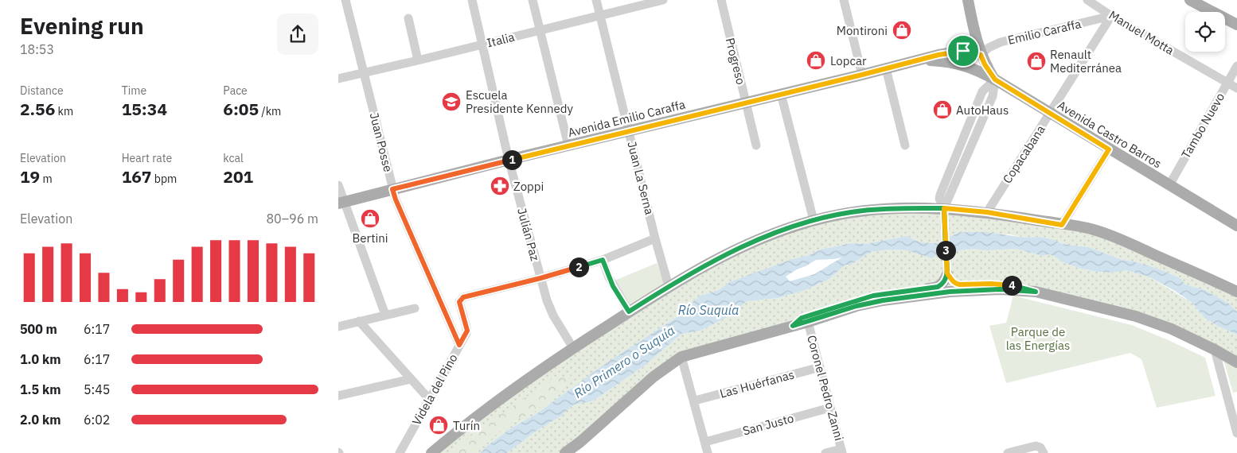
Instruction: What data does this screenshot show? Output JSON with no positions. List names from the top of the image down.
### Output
{
  "streets": {
    "main road": ["Avenida Emilio Caraffa", "Avenida Castro Barros"],
    "street": [
      "Emilio Caraffa",
      "Manuel Motta",
      "Italia",
      "Progreso",
      "Tambo Nuevo",
      "Juan Posse",
      "Copacabana",
      "Juan La Serna",
      "Julián Paz",
      "Las Huérfanas",
      "Coronel Pedro Zanni",
      "Videla del Pino",
      "San Justo"
    ]
  },
  "crossings": [
    ["Emilio Caraffa", "Manuel Motta"],
    ["Emilio Caraffa", "Avenida Emilio Caraffa"],
    ["Emilio Caraffa", "Avenida Castro Barros"],
    ["Emilio Caraffa", "Copacabana"],
    ["Manuel Motta", "Tambo Nuevo"],
    ["Manuel Motta", "Copacabana"],
    ["Italia", "Juan Posse"],
    ["Italia", "Juan La Serna"],
    ["Italia", "Julián Paz"],
    ["Progreso", "Avenida Emilio Caraffa"],
    ["Avenida Emilio Caraffa", "Avenida Castro Barros"],
    ["Avenida Emilio Caraffa", "Juan Posse"],
    ["Avenida Emilio Caraffa", "Juan La Serna"],
    ["Avenida Emilio Caraffa", "Julián Paz"],
    ["Tambo Nuevo", "Avenida Castro Barros"],
    ["Avenida Castro Barros", "Copacabana"],
    ["Juan Posse", "Videla del Pino"],
    ["Julián Paz", "Videla del Pino"],
    ["Las Huérfanas", "Coronel Pedro Zanni"],
    ["Coronel Pedro Zanni", "San Justo"]
  ],
  "water": ["Río Suquía", "Río Primero o Suquía"],
  "parks": ["Parque de las Energías"],
  "places": {
    "shop": [
      "Montironi",
      "Lopcar",
      "Renault Mediterránea",
      "AutoHaus",
      "Bertini",
      "Turín"
    ],
    "school or university": ["Escuela Presidente Kennedy"],
    "pharmacy": ["Zoppi"]
  },
  "page": {
    "heading": ["Evening run", "18:53"],
    "stats": [
      ["Distance", "2.56 km"],
      ["Time", "15:34"],
      ["Pace", "6:05 /km"],
      ["Elevation", "19 m"],
      ["Heart rate", "167 bpm"],
      ["kcal", "201"]
    ],
    "pins": [
      "1",
      "3",
      "2",
      "4"
    ],
    "chart": ["Elevation", "80–96 m"],
    "list": [
      {
        "name": "500 m",
        "note": "6:17"
      },
      {
        "name": "1.0 km",
        "note": "6:17"
      },
      {
        "name": "1.5 km",
        "note": "5:45"
      },
      {
        "name": "2.0 km",
        "note": "6:02"
      }
    ]
  }
}
